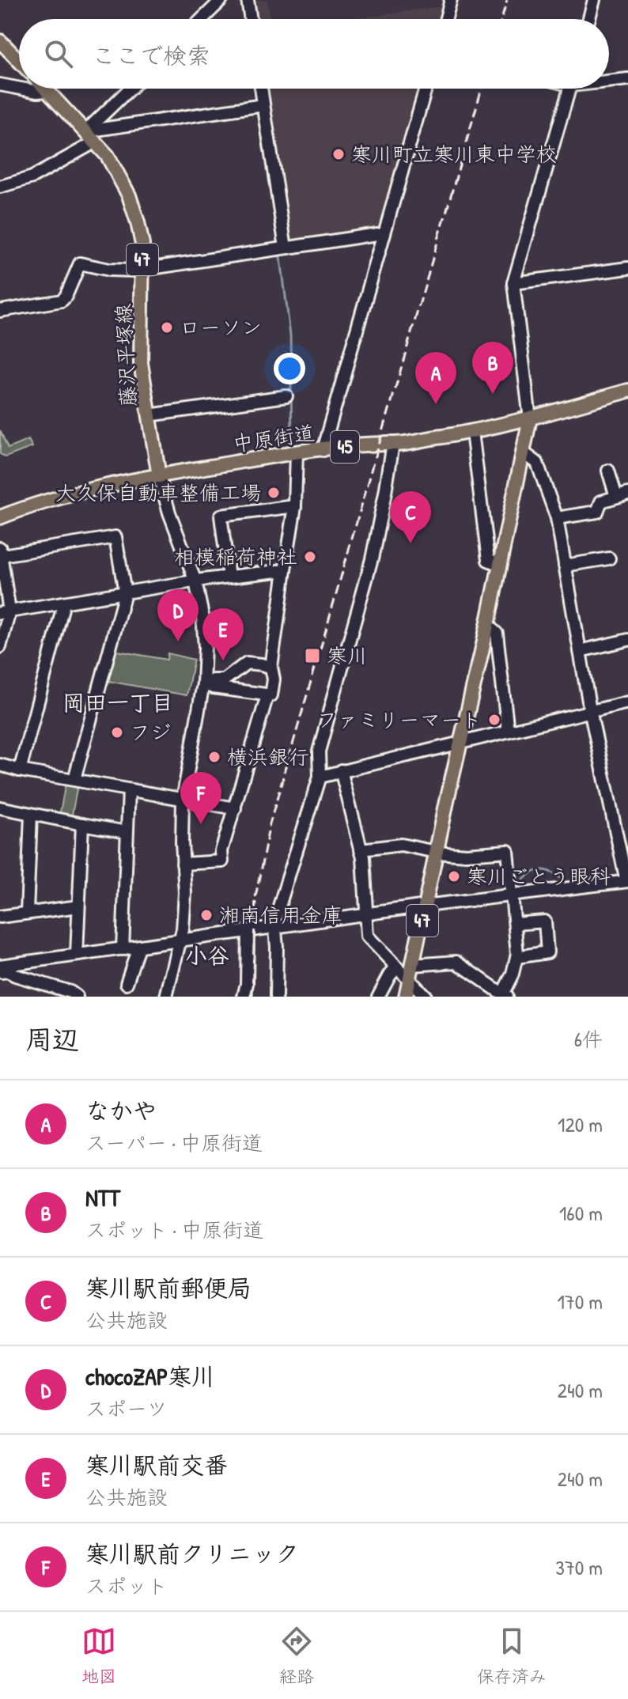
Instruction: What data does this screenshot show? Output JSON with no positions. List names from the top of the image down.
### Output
{
  "streets": {
    "main road": [
      "47",
      "藤沢平塚線",
      "中原街道",
      "45"
    ]
  },
  "crossings": [
    ["47", "中原街道"],
    ["藤沢平塚線", "中原街道"]
  ],
  "districts": ["岡田一丁目", "小谷"],
  "places": {
    "other": [
      "寒川町立寒川東中学校",
      "ローソン",
      "大久保自動車整備工場",
      "相模稲荷神社",
      "ファミリーマート",
      "フジ",
      "横浜銀行",
      "寒川ごとう眼科",
      "湘南信用金庫"
    ],
    "transit": ["寒川"]
  },
  "page": {
    "search": "ここで検索",
    "pins": [
      "B",
      "A",
      "C",
      "D",
      "E",
      "F"
    ],
    "heading": ["周辺", "6件"],
    "list": [
      {
        "mark": "A",
        "name": "なかや",
        "note": "スーパー · 中原街道",
        "value": "120 m"
      },
      {
        "mark": "B",
        "name": "NTT",
        "note": "スポット · 中原街道",
        "value": "160 m"
      },
      {
        "mark": "C",
        "name": "寒川駅前郵便局",
        "note": "公共施設",
        "value": "170 m"
      },
      {
        "mark": "D",
        "name": "chocoZAP寒川",
        "note": "スポーツ",
        "value": "240 m"
      },
      {
        "mark": "E",
        "name": "寒川駅前交番",
        "note": "公共施設",
        "value": "240 m"
      },
      {
        "mark": "F",
        "name": "寒川駅前クリニック",
        "note": "スポット",
        "value": "370 m"
      }
    ],
    "nav": ["地図", "経路", "保存済み"]
  }
}
